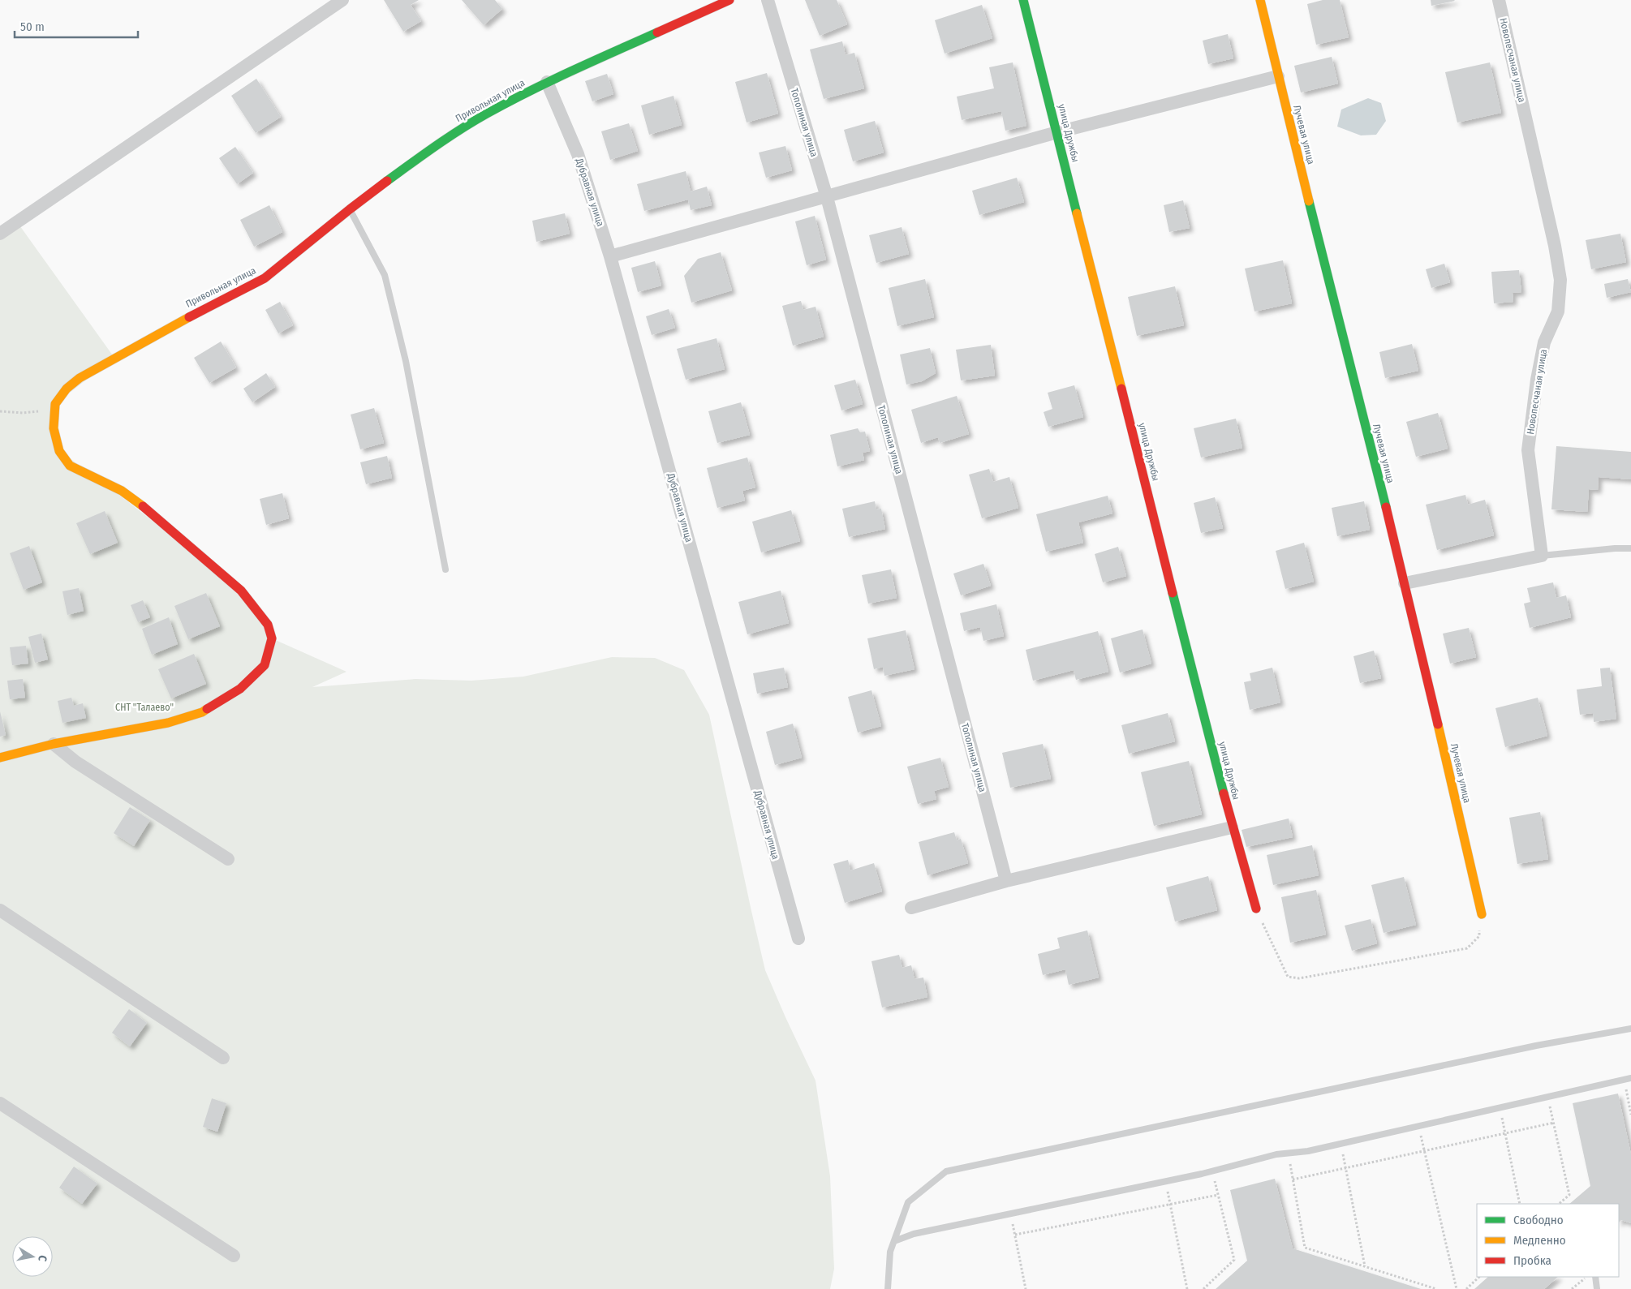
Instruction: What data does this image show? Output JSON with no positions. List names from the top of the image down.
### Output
{
  "streets": {
    "street": [
      "Новопесчаная улица",
      "Привольная улица",
      "Тополиная улица",
      "улица Дружбы",
      "Лучевая улица",
      "Дубравная улица"
    ]
  },
  "crossings": [
    ["Привольная улица", "Дубравная улица"]
  ],
  "parks": ["СНТ \"Талаево\""],
  "legend": ["Свободно", "Медленно", "Пробка"],
  "scale_bar": "50 m",
  "north": "right"
}
